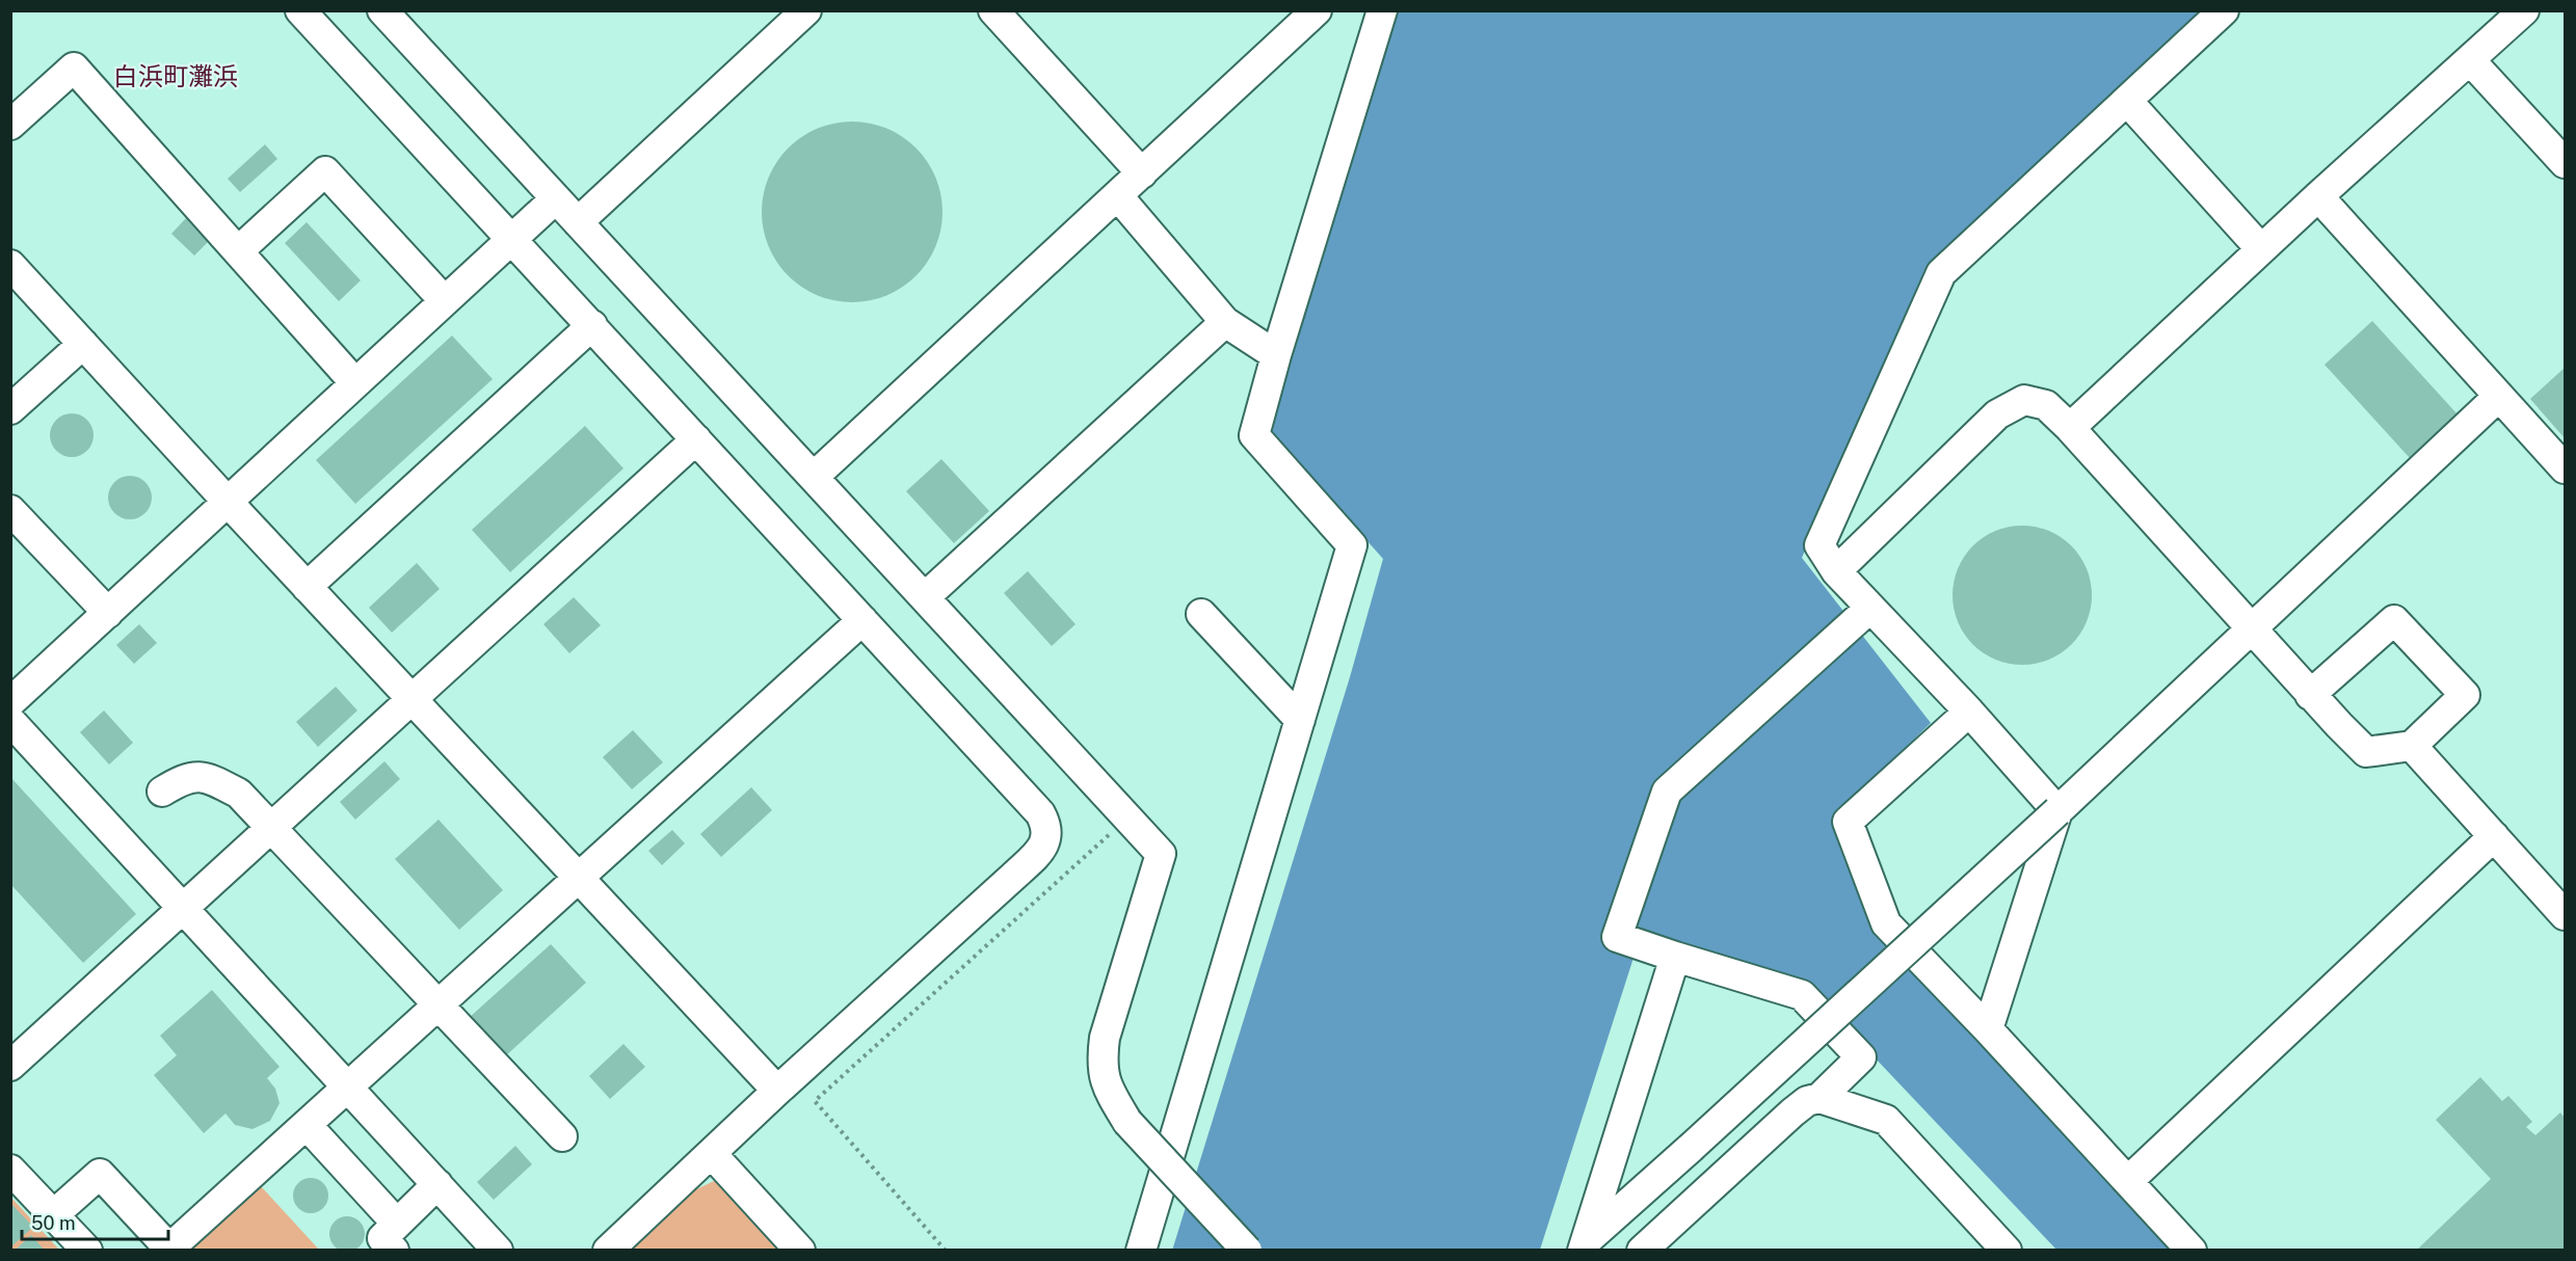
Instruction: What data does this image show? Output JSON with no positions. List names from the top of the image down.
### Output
{
  "districts": ["白浜町灘浜"],
  "scale_bar": "50 m"
}
